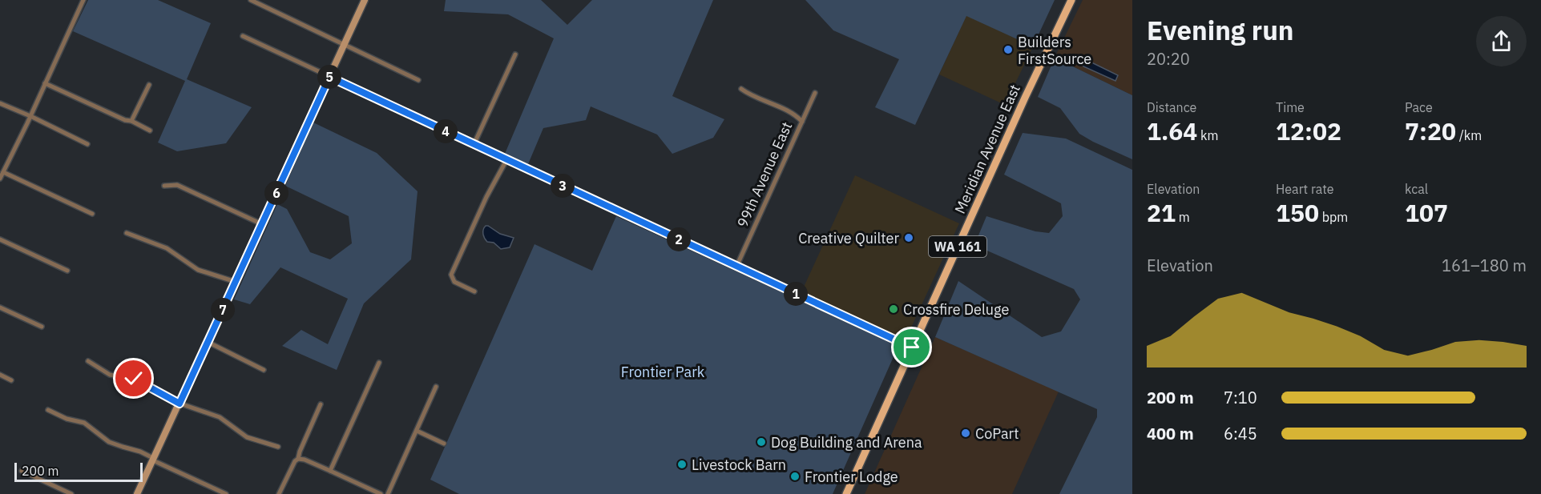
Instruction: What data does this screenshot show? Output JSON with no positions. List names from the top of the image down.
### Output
{
  "streets": {
    "main road": ["Meridian Avenue East", "WA 161"],
    "street": ["99th Avenue East"]
  },
  "parks": ["Frontier Park"],
  "places": [
    "Builders FirstSource",
    "Creative Quilter",
    "Crossfire Deluge",
    "CoPart",
    "Dog Building and Arena",
    "Livestock Barn",
    "Frontier Lodge"
  ],
  "scale_bar": "200 m",
  "page": {
    "heading": ["Evening run", "20:20"],
    "pins": [
      "5",
      "4",
      "3",
      "6",
      "2",
      "1",
      "7"
    ],
    "stats": [
      ["Distance", "1.64 km"],
      ["Time", "12:02"],
      ["Pace", "7:20 /km"],
      ["Elevation", "21 m"],
      ["Heart rate", "150 bpm"],
      ["kcal", "107"]
    ],
    "chart": ["Elevation", "161–180 m"],
    "list": [
      {
        "name": "200 m",
        "note": "7:10"
      },
      {
        "name": "400 m",
        "note": "6:45"
      }
    ],
    "scale": "200 m"
  }
}
